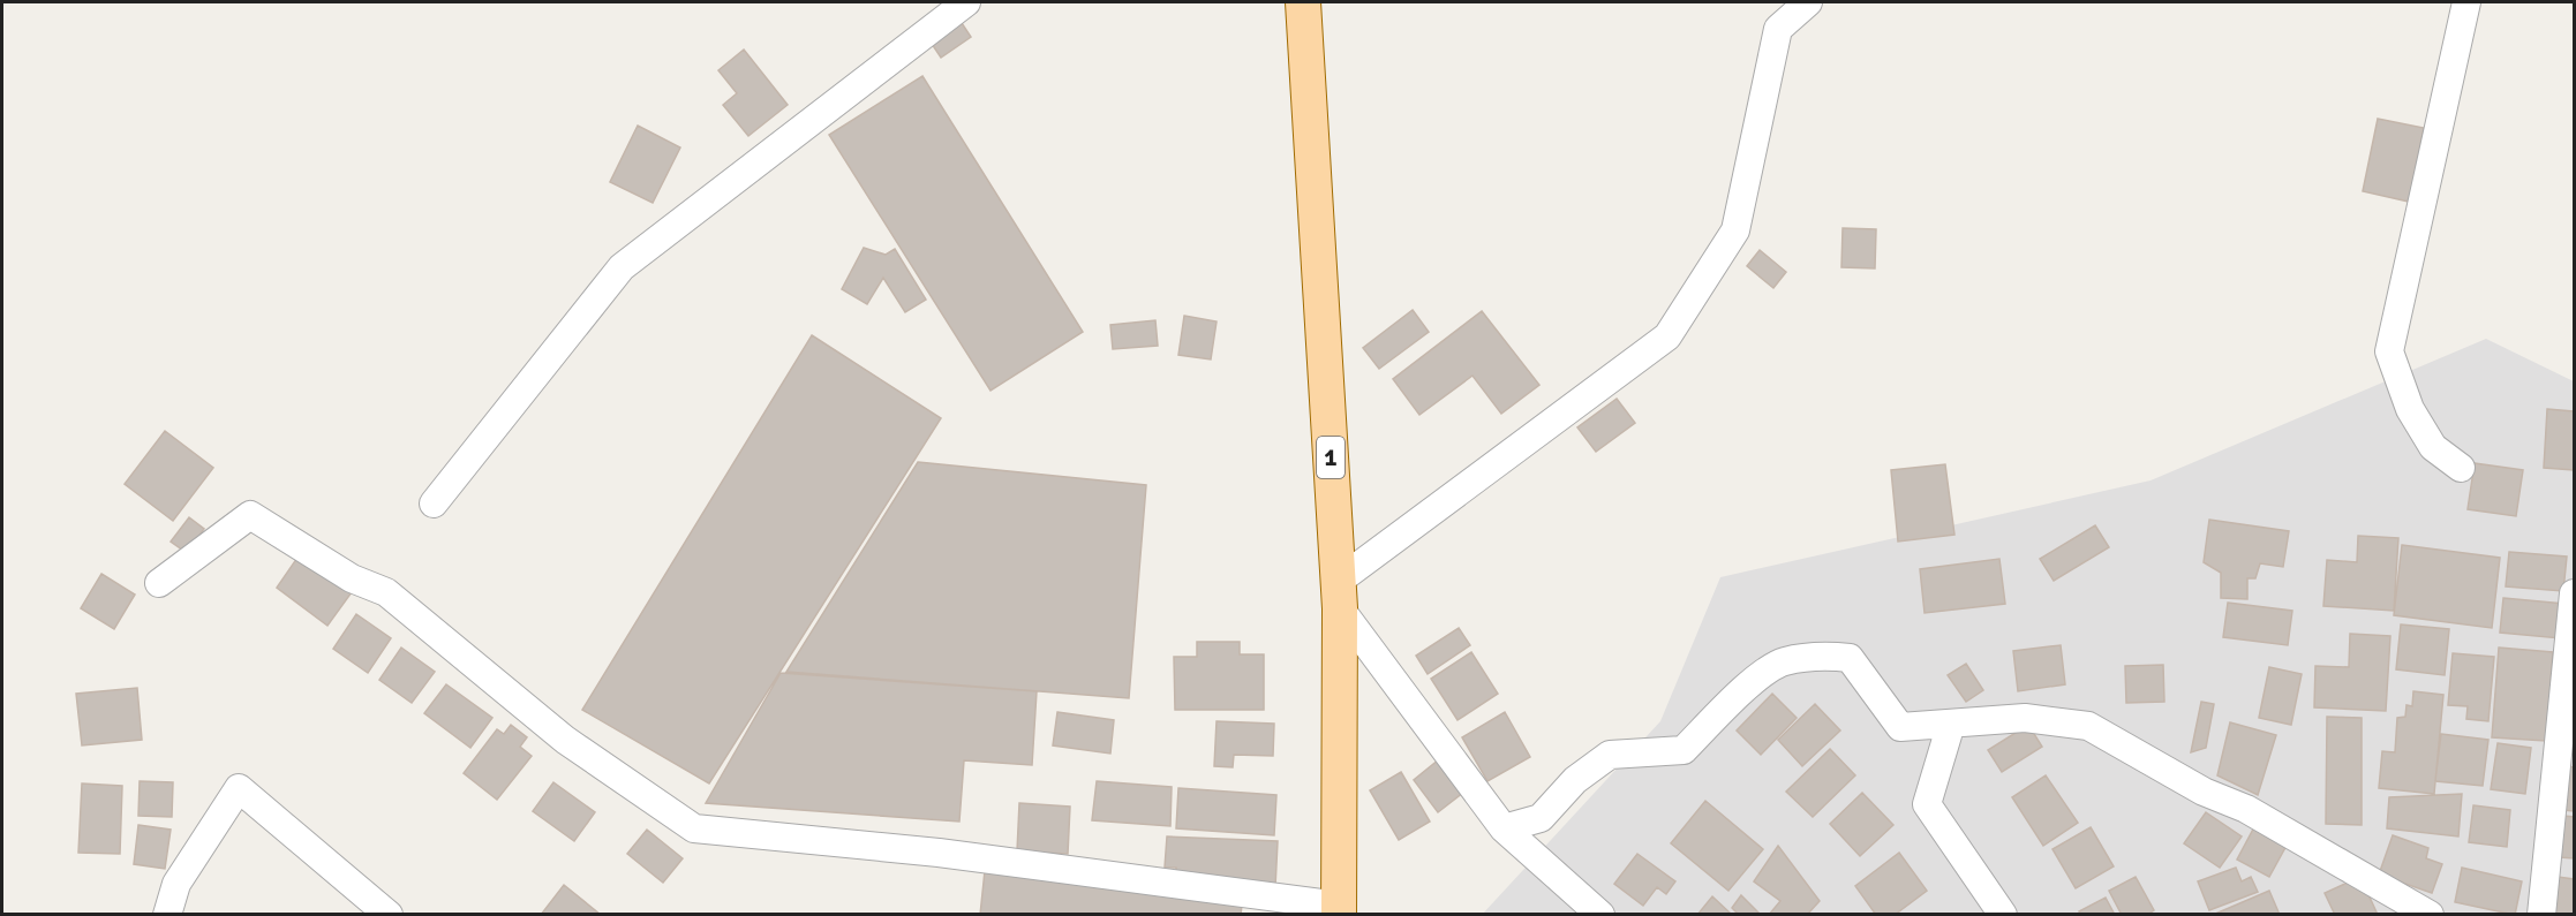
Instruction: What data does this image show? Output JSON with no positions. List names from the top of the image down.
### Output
{
  "streets": {
    "main road": ["1"]
  }
}
